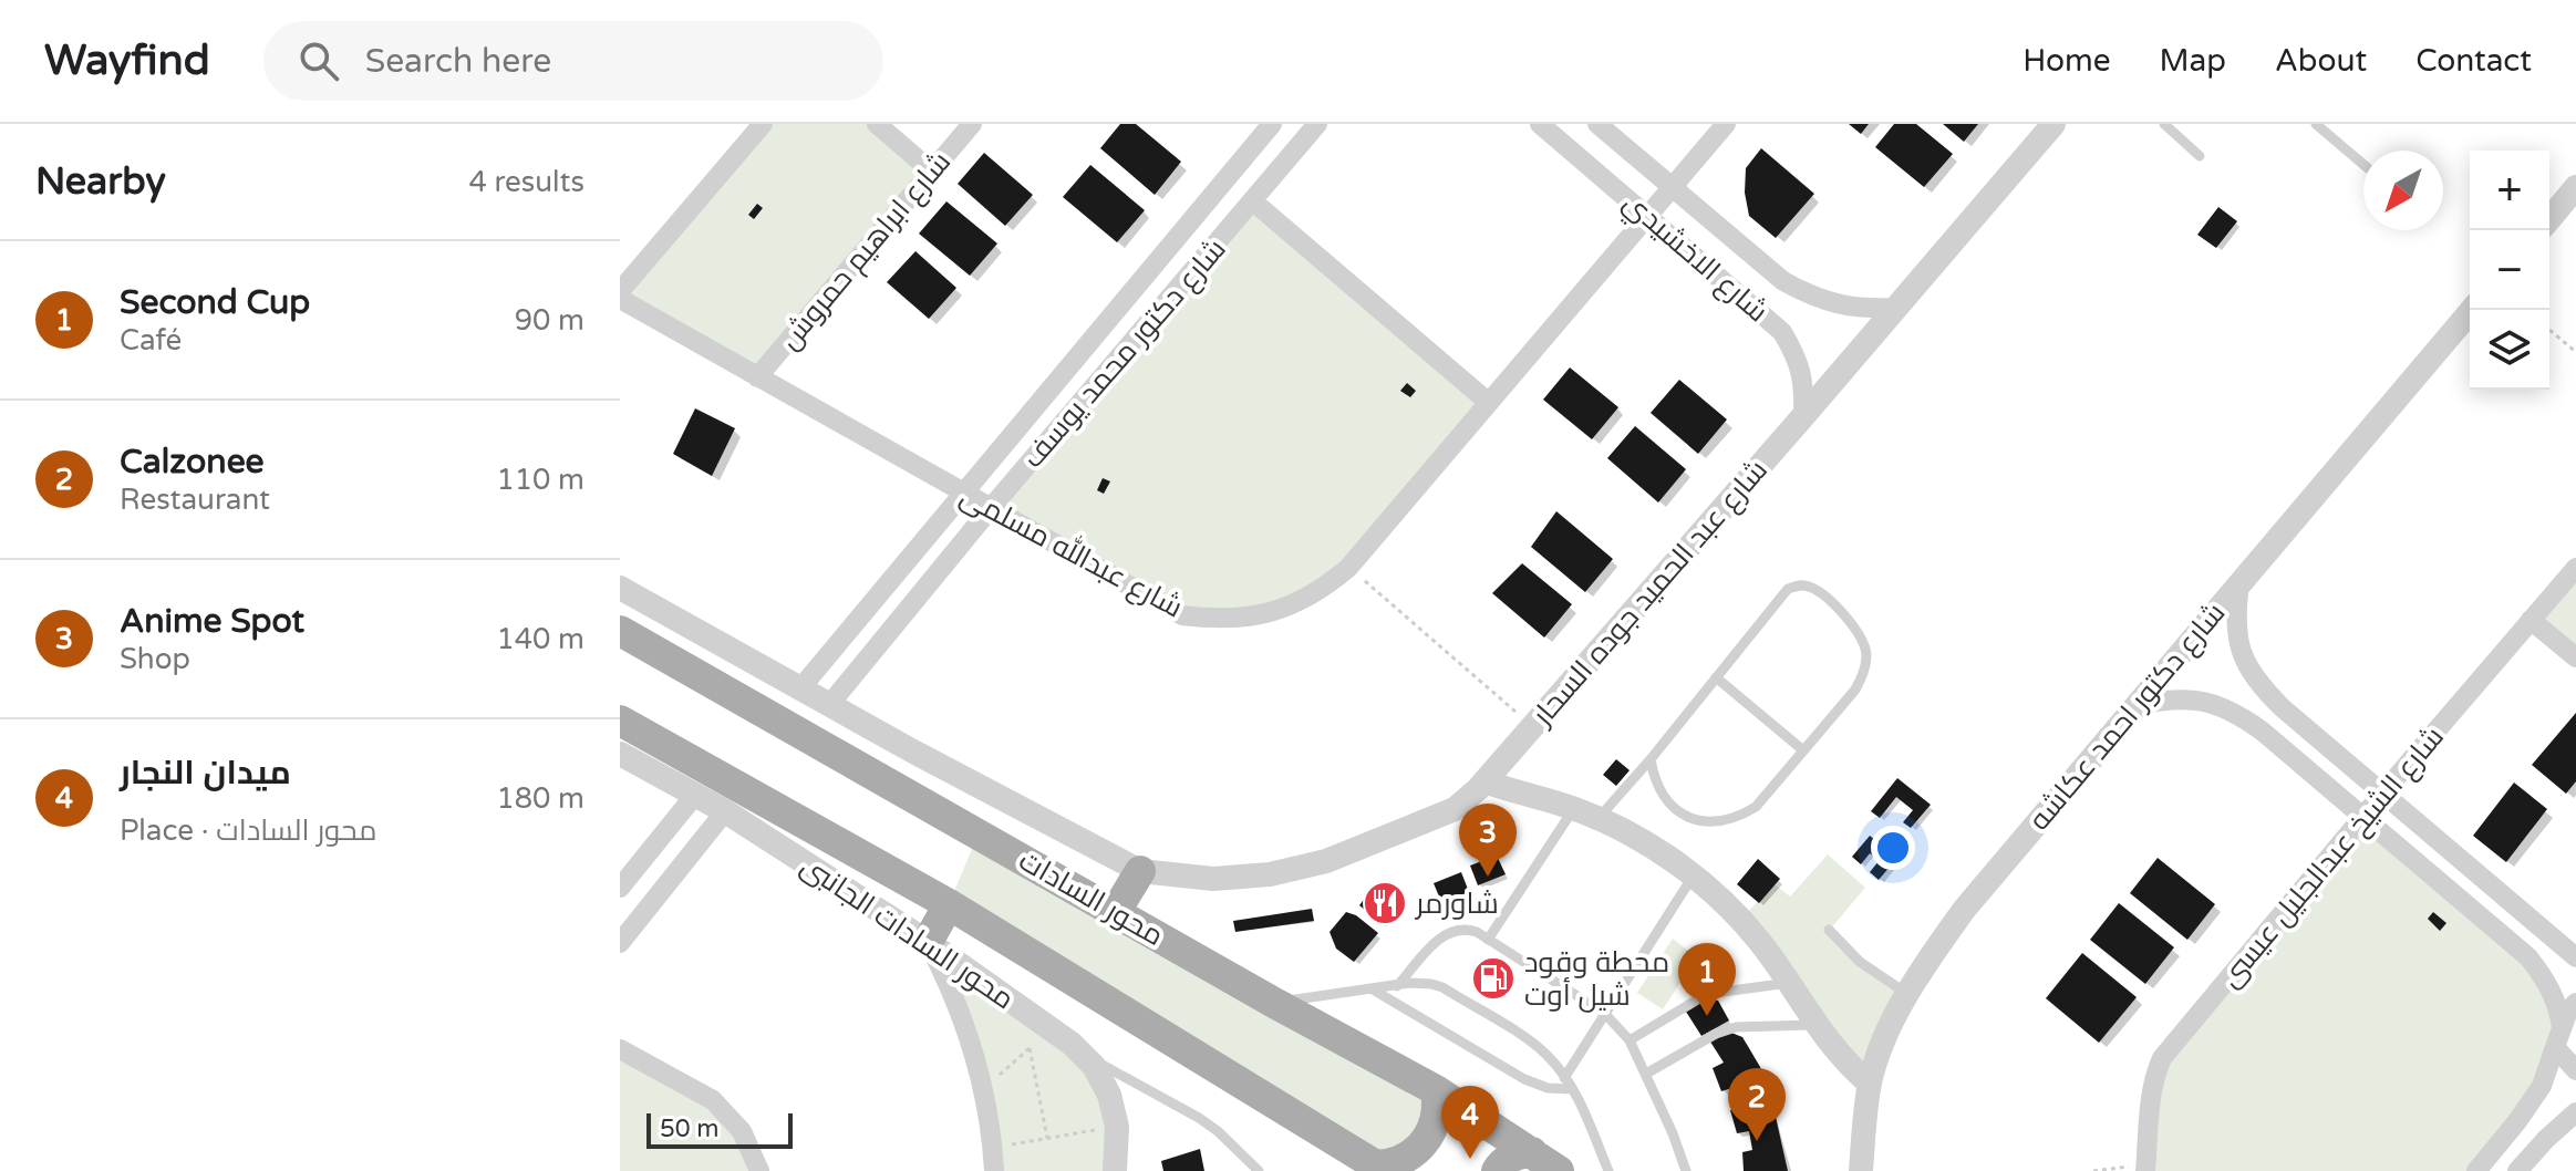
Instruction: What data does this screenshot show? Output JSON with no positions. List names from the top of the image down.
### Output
{
  "streets": {
    "main road": ["محور السادات"],
    "street": [
      "شارع ابراهيم حمروش",
      "شارع الاخشيدي",
      "شارع دكتور محمد يوسف",
      "شارع عبدالله مسلمى",
      "شارع عبد الحميد جوده السحار",
      "شارع دكتور احمد عكاشه",
      "شارع الشيخ عبدالجليل عيسى",
      "محور السادات الجانبى"
    ]
  },
  "crossings": [
    ["شارع ابراهيم حمروش", "شارع عبدالله مسلمى"],
    ["شارع الاخشيدي", "شارع عبدالله مسلمى"],
    ["شارع الاخشيدي", "شارع عبد الحميد جوده السحار"],
    ["شارع دكتور محمد يوسف", "شارع عبدالله مسلمى"]
  ],
  "places": {
    "restaurant": ["شاورمر"],
    "fuel station": ["محطة وقود شيل أوت"]
  },
  "scale_bar": "50 m",
  "north": "bottom left",
  "page": {
    "header": "Wayfind",
    "search": "Search here",
    "nav": [
      "Home",
      "Map",
      "About",
      "Contact"
    ],
    "heading": ["Nearby", "4 results"],
    "map_buttons": ["+", "−"],
    "list": [
      {
        "mark": "1",
        "name": "Second Cup",
        "note": "Café",
        "value": "90 m"
      },
      {
        "mark": "2",
        "name": "Calzonee",
        "note": "Restaurant",
        "value": "110 m"
      },
      {
        "mark": "3",
        "name": "Anime Spot",
        "note": "Shop",
        "value": "140 m"
      },
      {
        "mark": "4",
        "name": "ميدان النجار",
        "note": "Place · محور السادات",
        "value": "180 m"
      }
    ],
    "pins": [
      "3",
      "1",
      "2",
      "4"
    ],
    "scale": "50 m"
  }
}
